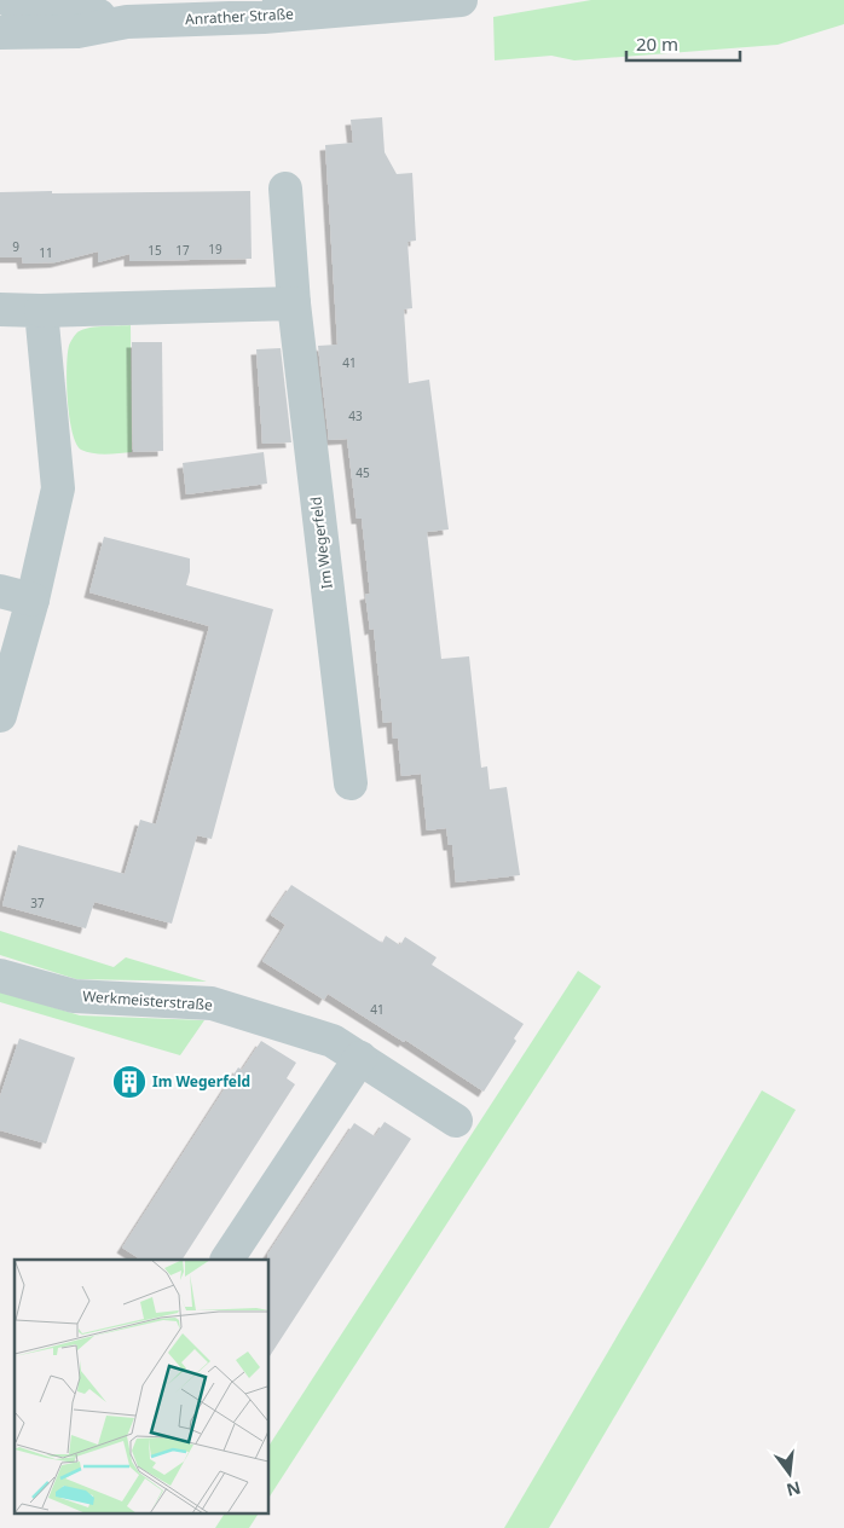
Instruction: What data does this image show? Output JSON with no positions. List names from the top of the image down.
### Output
{
  "streets": {
    "street": ["Anrather Straße", "Im Wegerfeld", "Werkmeisterstraße"]
  },
  "places": {
    "building": ["Im Wegerfeld"]
  },
  "house_numbers": [
    "9",
    "19",
    "15",
    "17",
    "11",
    "41",
    "43",
    "45",
    "37",
    "41"
  ],
  "scale_bar": "20 m",
  "north": "bottom"
}
